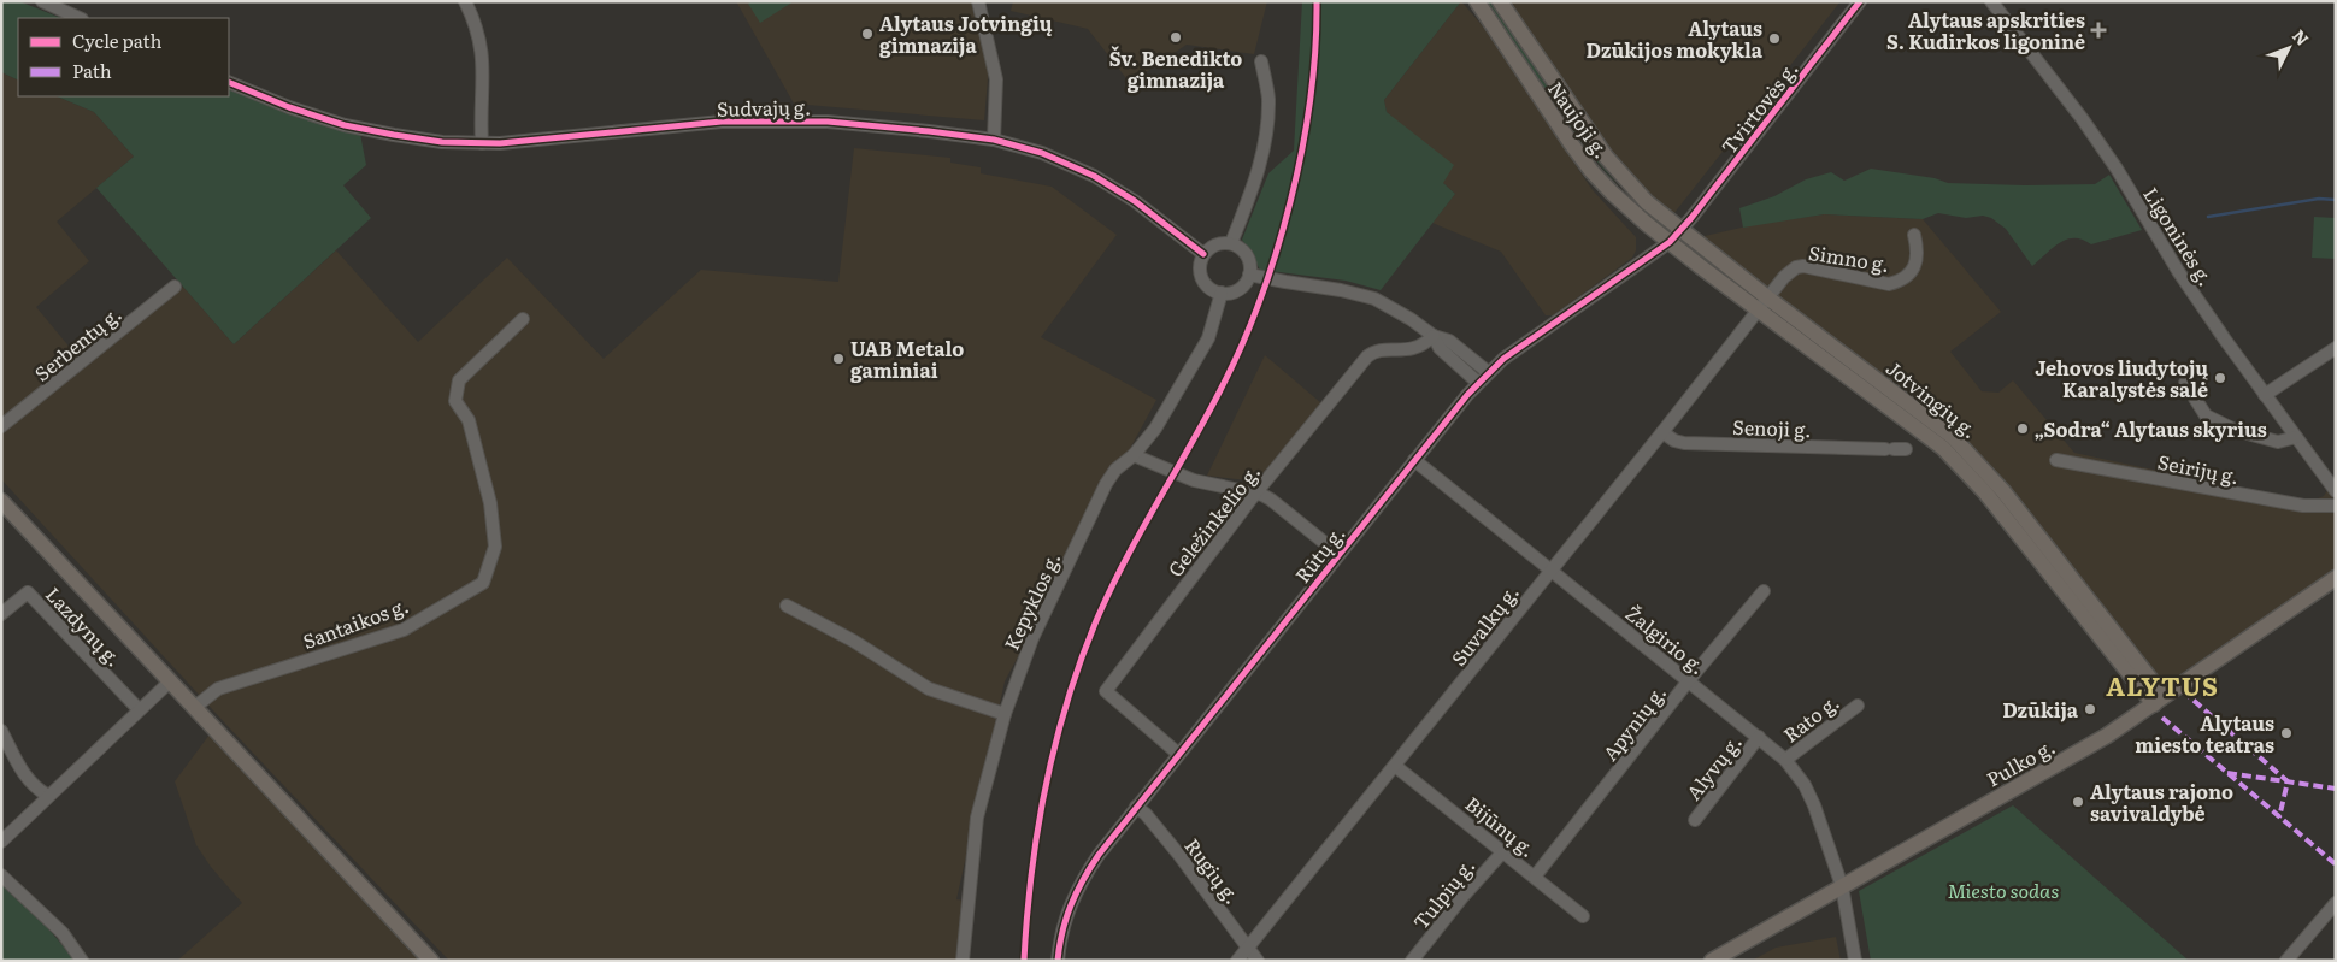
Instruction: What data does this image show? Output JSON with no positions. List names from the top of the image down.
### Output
{
  "streets": {
    "main road": ["Naujoji g.", "Jotvingių g.", "Pulko g."],
    "street": [
      "Sudvajų g.",
      "Tvirtovės g.",
      "Ligoninės g.",
      "Simno g.",
      "Serbentų g.",
      "Senoji g.",
      "Seirijų g.",
      "Geležinkelio g.",
      "Rūtų g.",
      "Kepyklos g.",
      "Santaikos g.",
      "Suvalkų g.",
      "Lazdynų g.",
      "Žalgirio g.",
      "Rato g.",
      "Apynių g.",
      "Alyvų g.",
      "Bijūnų g.",
      "Rugių g.",
      "Tulpių g."
    ]
  },
  "crossings": [
    ["Sudvajų g.", "Kepyklos g."],
    ["Tvirtovės g.", "Naujoji g."],
    ["Tvirtovės g.", "Jotvingių g."],
    ["Tvirtovės g.", "Rūtų g."],
    ["Naujoji g.", "Jotvingių g."],
    ["Naujoji g.", "Rūtų g."],
    ["Simno g.", "Jotvingių g."],
    ["Simno g.", "Suvalkų g."],
    ["Jotvingių g.", "Rūtų g."],
    ["Jotvingių g.", "Suvalkų g."],
    ["Jotvingių g.", "Pulko g."],
    ["Senoji g.", "Suvalkų g."],
    ["Geležinkelio g.", "Rūtų g."],
    ["Rūtų g.", "Žalgirio g."],
    ["Rūtų g.", "Rugių g."],
    ["Suvalkų g.", "Žalgirio g."],
    ["Suvalkų g.", "Bijūnų g."],
    ["Suvalkų g.", "Rugių g."],
    ["Žalgirio g.", "Rato g."],
    ["Žalgirio g.", "Apynių g."],
    ["Žalgirio g.", "Pulko g."],
    ["Žalgirio g.", "Alyvų g."],
    ["Apynių g.", "Bijūnų g."],
    ["Bijūnų g.", "Tulpių g."]
  ],
  "districts": ["ALYTUS"],
  "parks": ["Miesto sodas"],
  "places": {
    "health": ["Alytaus apskrities S. Kudirkos ligoninė"],
    "other": [
      "Alytaus Jotvingių gimnazija",
      "Šv. Benedikto gimnazija",
      "Alytaus Dzūkijos mokykla",
      "UAB Metalo gaminiai",
      "Jehovos liudytojų Karalystės salė",
      "„Sodra“ Alytaus skyrius",
      "Dzūkija",
      "Alytaus miesto teatras",
      "Alytaus rajono savivaldybė"
    ]
  },
  "legend": ["Cycle path", "Path"],
  "north": "top right"
}
